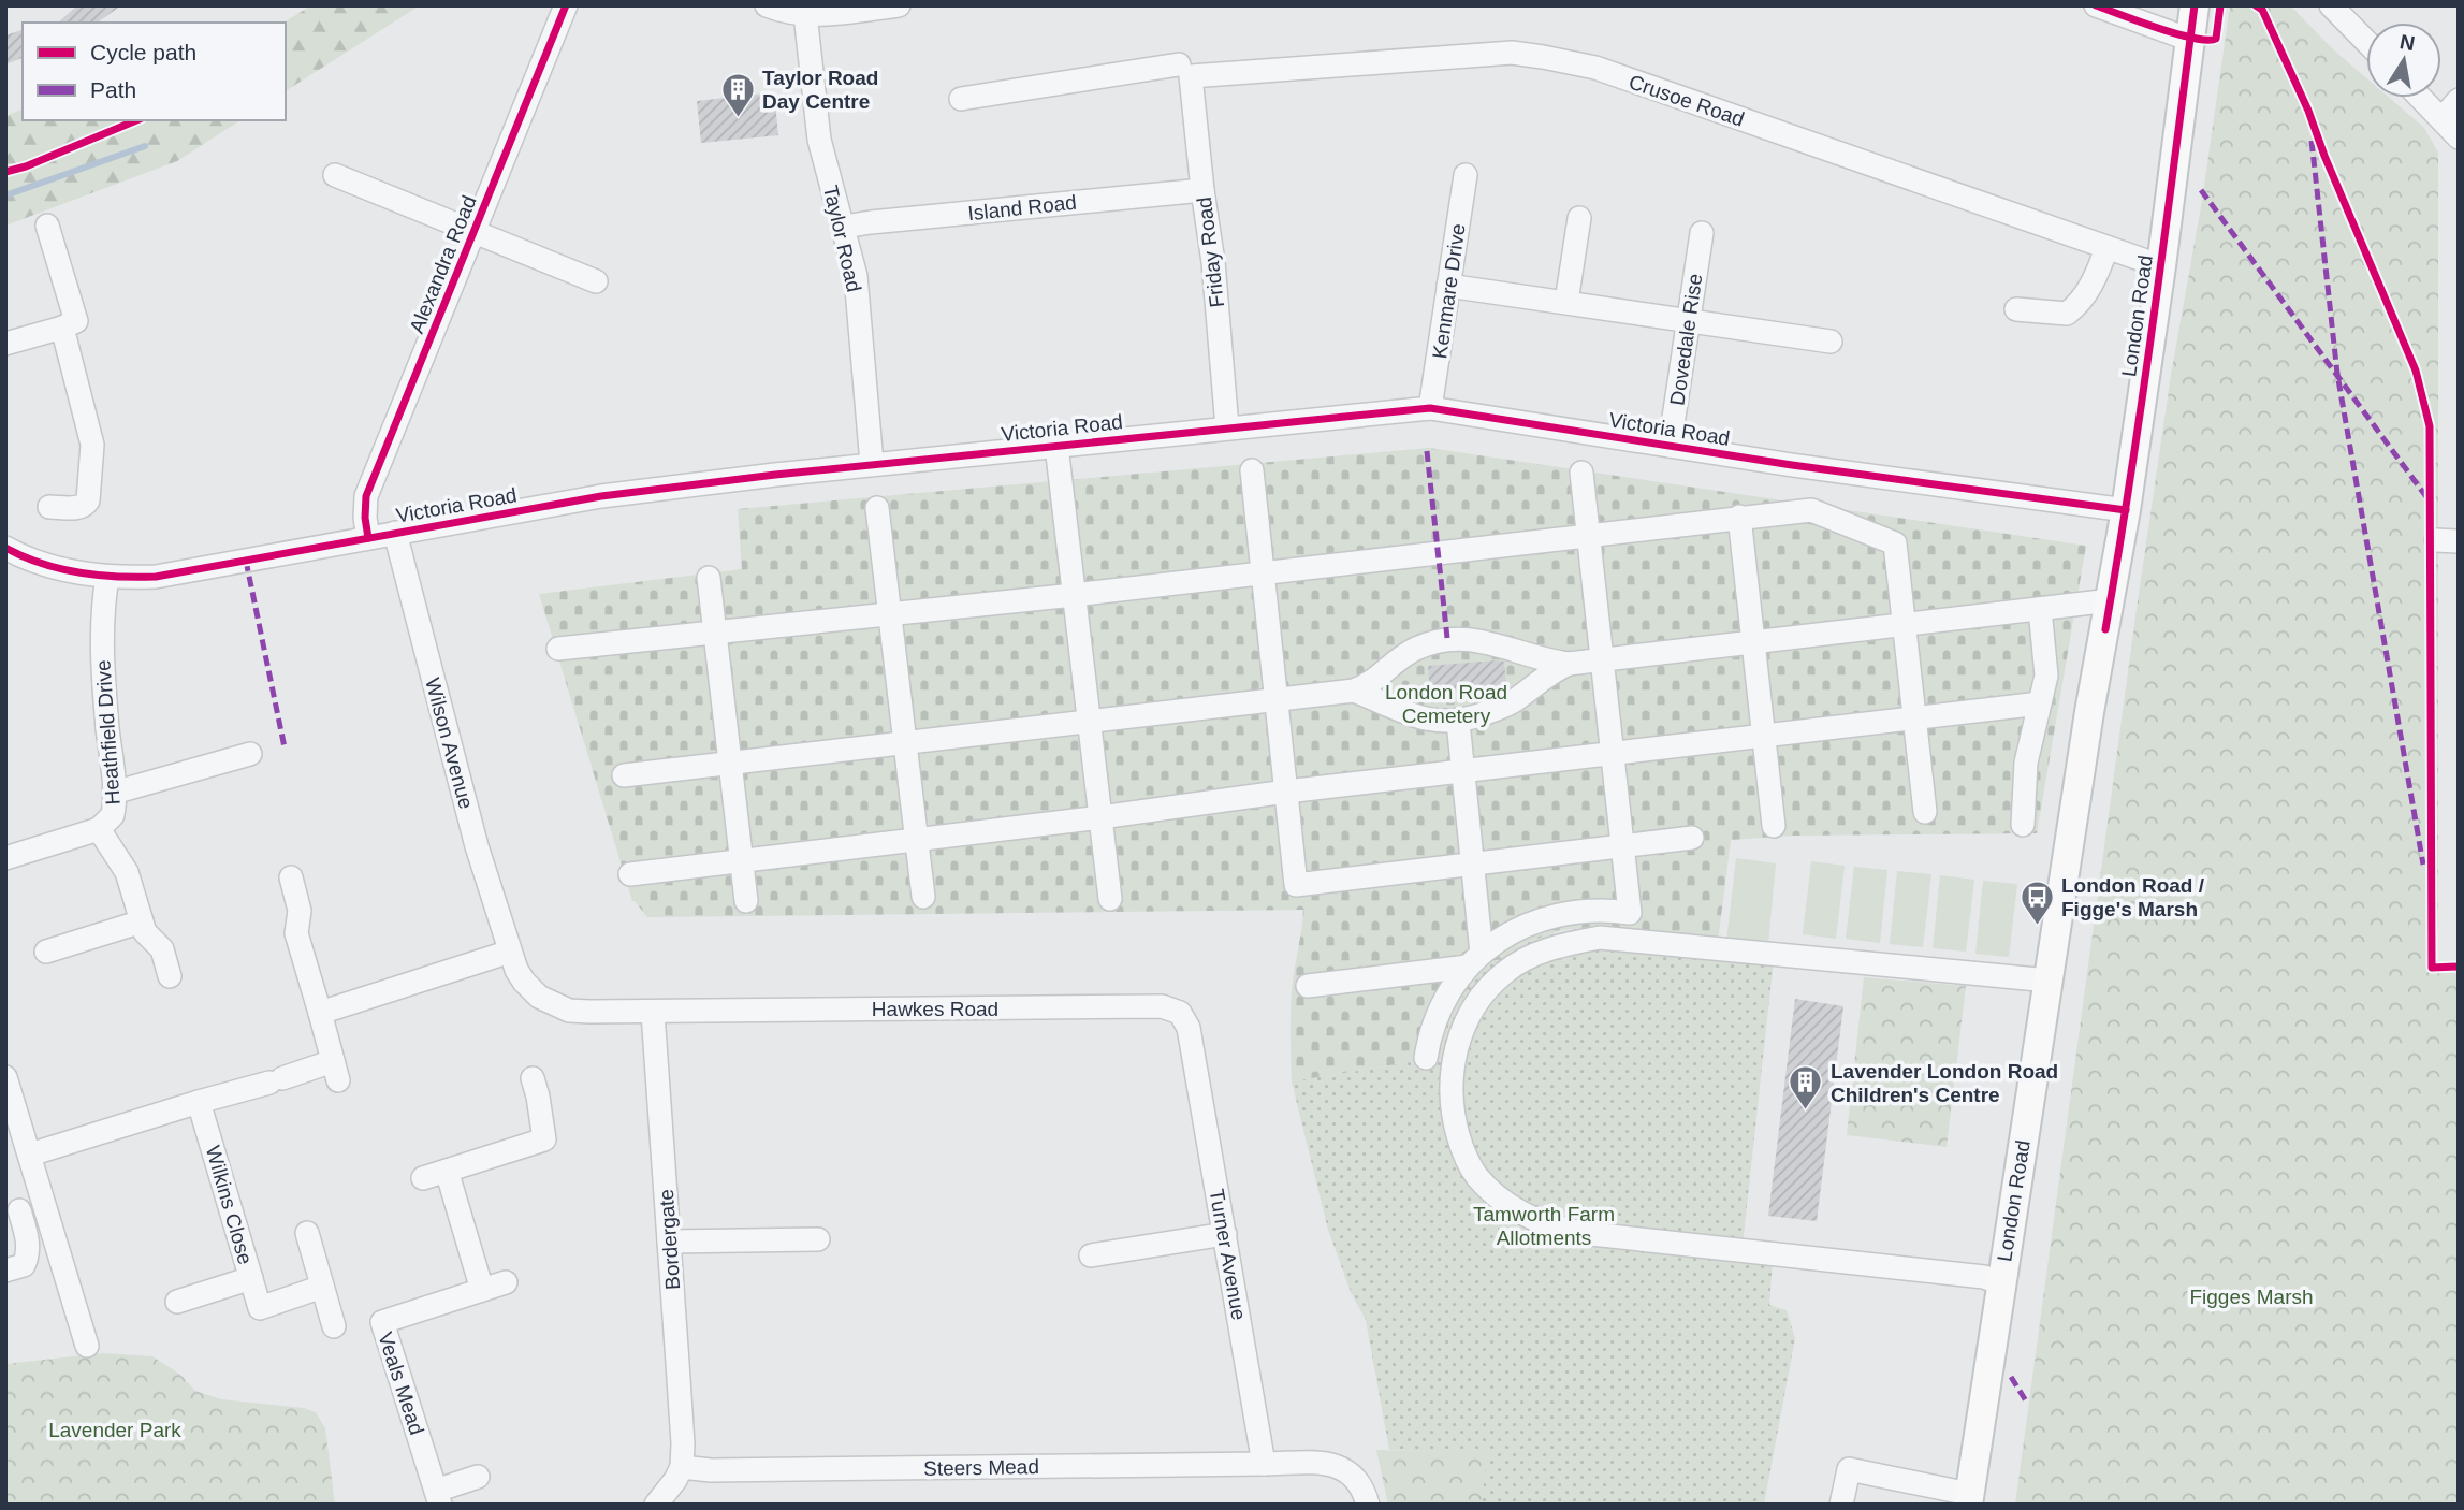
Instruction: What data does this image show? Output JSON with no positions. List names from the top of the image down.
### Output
{
  "streets": {
    "main road": ["London Road"],
    "street": [
      "Crusoe Road",
      "Island Road",
      "Taylor Road",
      "Friday Road",
      "Alexandra Road",
      "Kenmare Drive",
      "Dovedale Rise",
      "Victoria Road",
      "Heathfield Drive",
      "Wilson Avenue",
      "Hawkes Road",
      "Wilkins Close",
      "Bordergate",
      "Turner Avenue",
      "Veals Mead",
      "Steers Mead"
    ]
  },
  "crossings": [
    ["Crusoe Road", "Friday Road"],
    ["Crusoe Road", "London Road"],
    ["Island Road", "Taylor Road"],
    ["Island Road", "Friday Road"],
    ["Taylor Road", "Victoria Road"],
    ["Friday Road", "Victoria Road"],
    ["Alexandra Road", "Victoria Road"],
    ["Kenmare Drive", "Victoria Road"],
    ["London Road", "Victoria Road"],
    ["Dovedale Rise", "Victoria Road"],
    ["Victoria Road", "Heathfield Drive"],
    ["Victoria Road", "Wilson Avenue"],
    ["Wilson Avenue", "Hawkes Road"],
    ["Wilson Avenue", "Bordergate"],
    ["Hawkes Road", "Bordergate"],
    ["Hawkes Road", "Turner Avenue"],
    ["Bordergate", "Steers Mead"],
    ["Turner Avenue", "Steers Mead"]
  ],
  "parks": [
    "London Road Cemetery",
    "Tamworth Farm Allotments",
    "Figges Marsh",
    "Lavender Park"
  ],
  "places": {
    "building": ["Taylor Road Day Centre", "Lavender London Road Children's Centre"],
    "bus stop": ["London Road / Figge's Marsh"]
  },
  "legend": ["Cycle path", "Path"],
  "north": "top"
}
